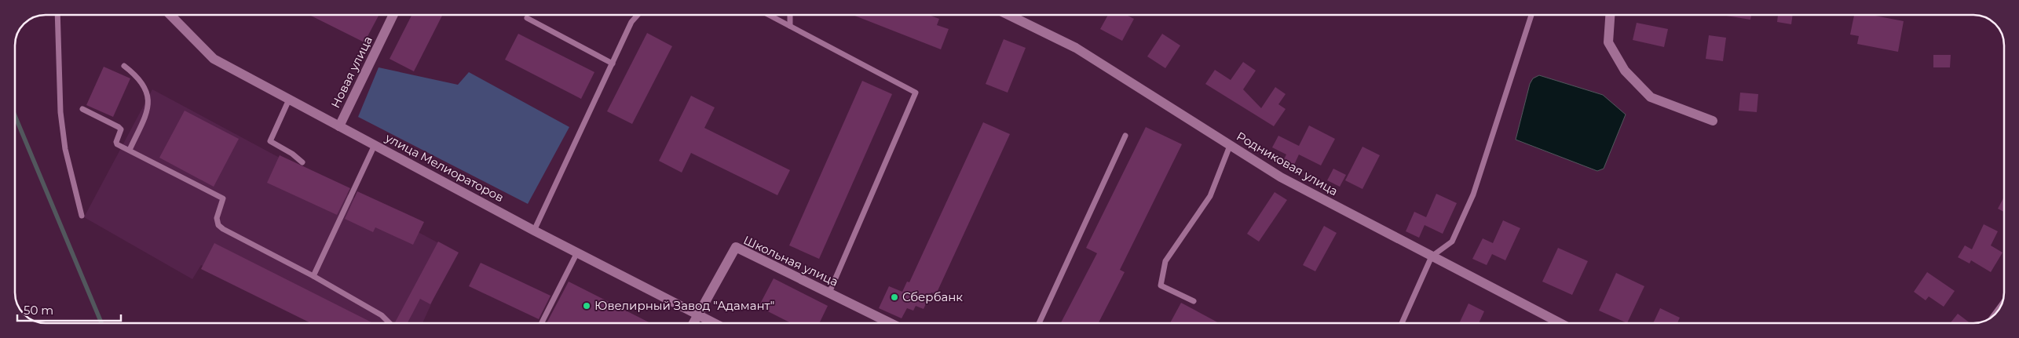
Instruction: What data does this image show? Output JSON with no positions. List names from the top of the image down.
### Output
{
  "streets": {
    "street": [
      "Новая улица",
      "Родниковая улица",
      "улица Мелиораторов",
      "Школьная улица"
    ]
  },
  "crossings": [
    ["Новая улица", "улица Мелиораторов"],
    ["улица Мелиораторов", "Школьная улица"]
  ],
  "places": ["Сбербанк", "Ювелирный Завод \"Адамант\""],
  "scale_bar": "50 m"
}
